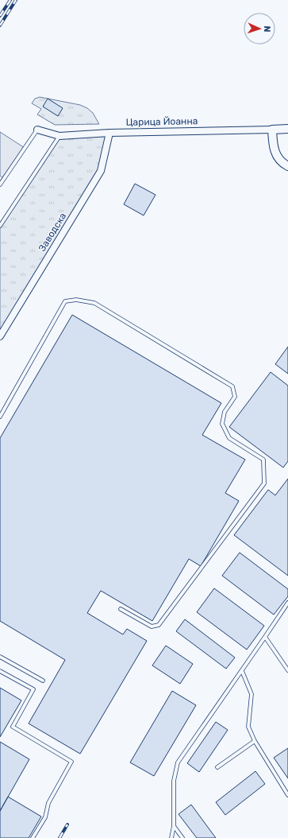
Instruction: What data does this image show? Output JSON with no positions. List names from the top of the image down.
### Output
{
  "streets": {
    "street": ["Царица Йоанна", "Заводска"]
  },
  "crossings": [
    ["Царица Йоанна", "Заводска"]
  ],
  "north": "right"
}
